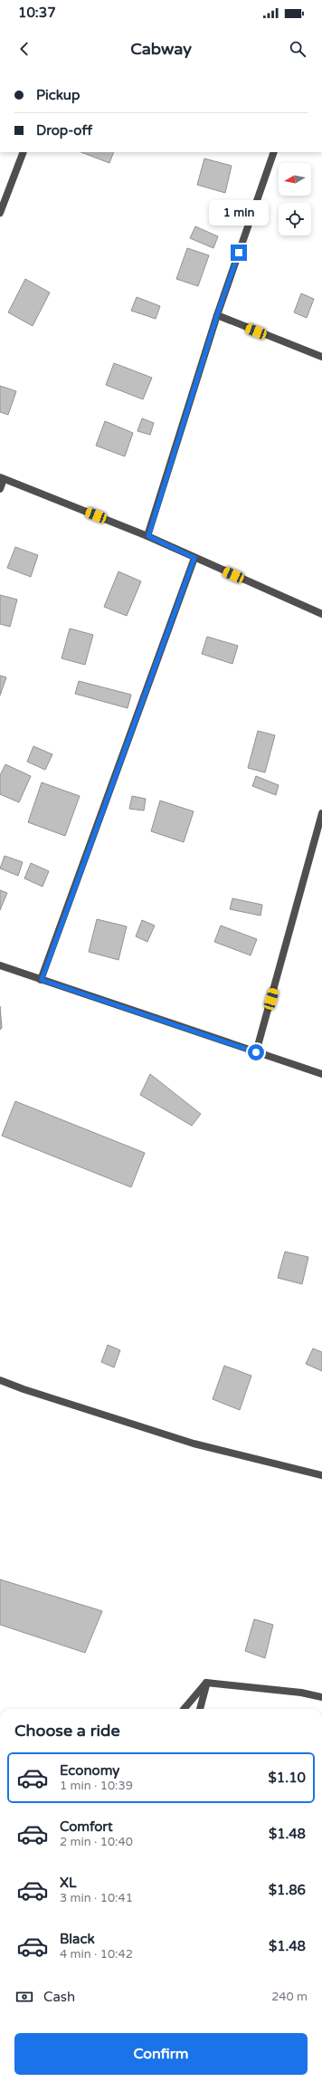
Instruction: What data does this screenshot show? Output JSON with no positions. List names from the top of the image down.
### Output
{
  "north": "left",
  "page": {
    "status": "10:37",
    "header": "Cabway",
    "banner": ["Pickup", "Drop-off"],
    "bubble": "1 min",
    "heading": "Choose a ride",
    "list": [
      {
        "name": "Economy",
        "note": "1 min · 10:39",
        "value": "$1.10"
      },
      {
        "name": "Comfort",
        "note": "2 min · 10:40",
        "value": "$1.48"
      },
      {
        "name": "XL",
        "note": "3 min · 10:41",
        "value": "$1.86"
      },
      {
        "name": "Black",
        "note": "4 min · 10:42",
        "value": "$1.48"
      }
    ],
    "pay": ["Cash", "240 m"],
    "buttons": "Confirm"
  }
}
